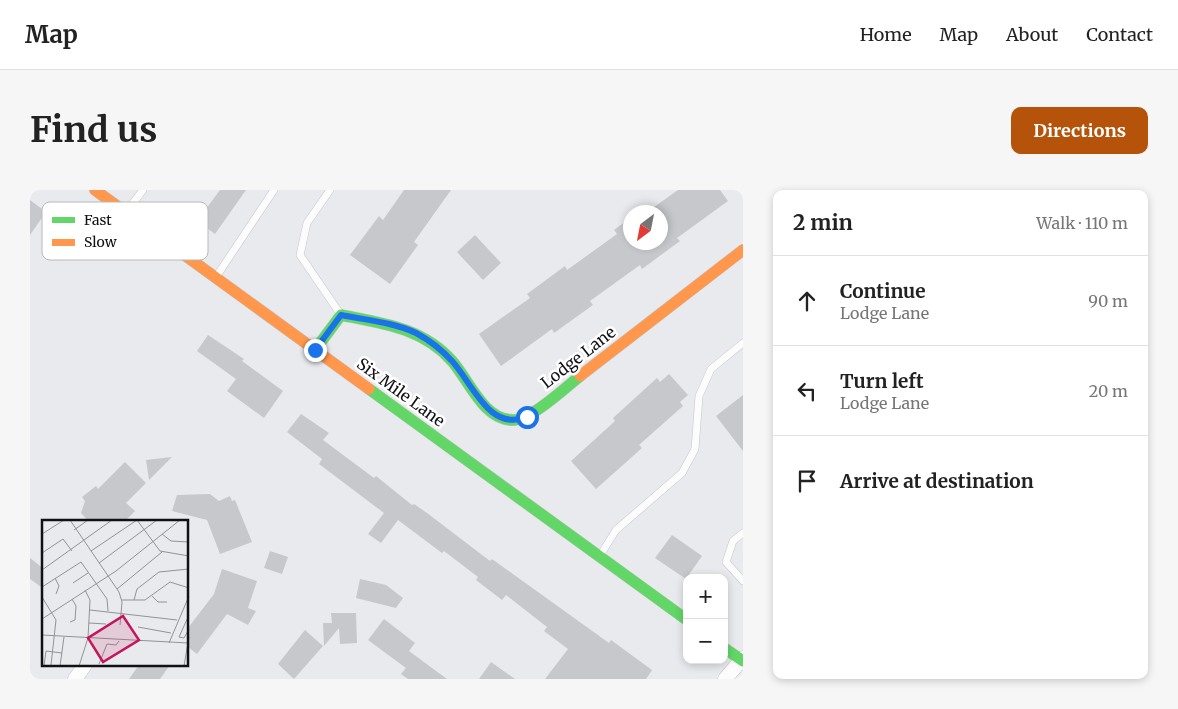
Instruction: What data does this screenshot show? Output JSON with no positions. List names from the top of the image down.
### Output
{
  "streets": {
    "street": ["Lodge Lane", "Six Mile Lane"]
  },
  "legend": ["Fast", "Slow"],
  "north": "bottom left",
  "page": {
    "header": "Map",
    "nav": [
      "Home",
      "Map",
      "About",
      "Contact"
    ],
    "buttons": "Directions",
    "title": "Find us",
    "heading": ["2 min", "Walk · 110 m"],
    "list": [
      ["Continue", "Lodge Lane", "90 m"],
      ["Turn left", "Lodge Lane", "20 m"],
      "Arrive at destination"
    ],
    "map_buttons": ["+", "−"]
  }
}
